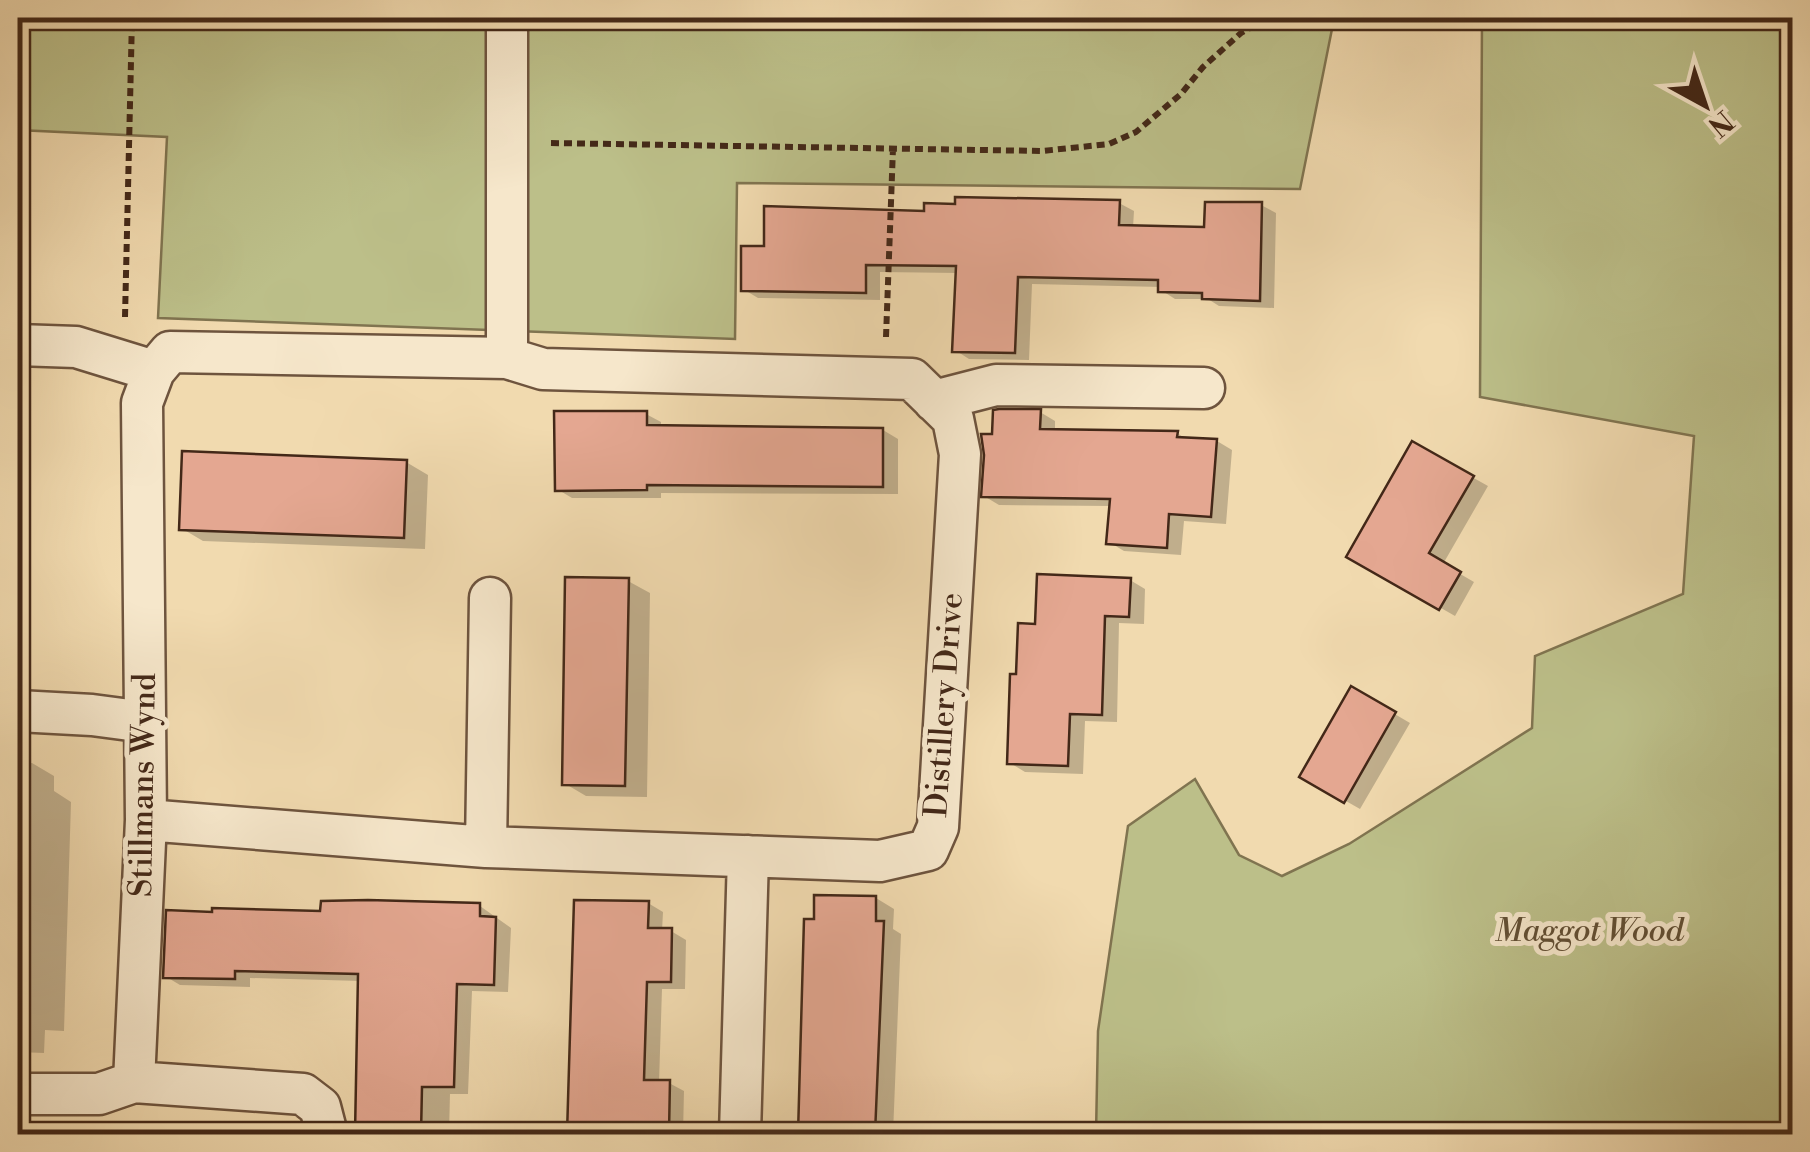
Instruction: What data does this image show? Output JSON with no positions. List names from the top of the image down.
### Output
{
  "streets": {
    "street": ["Distillery Drive", "Stillmans Wynd"]
  },
  "crossings": [
    ["Distillery Drive", "Stillmans Wynd"]
  ],
  "parks": ["Maggot Wood"],
  "north": "bottom right"
}
